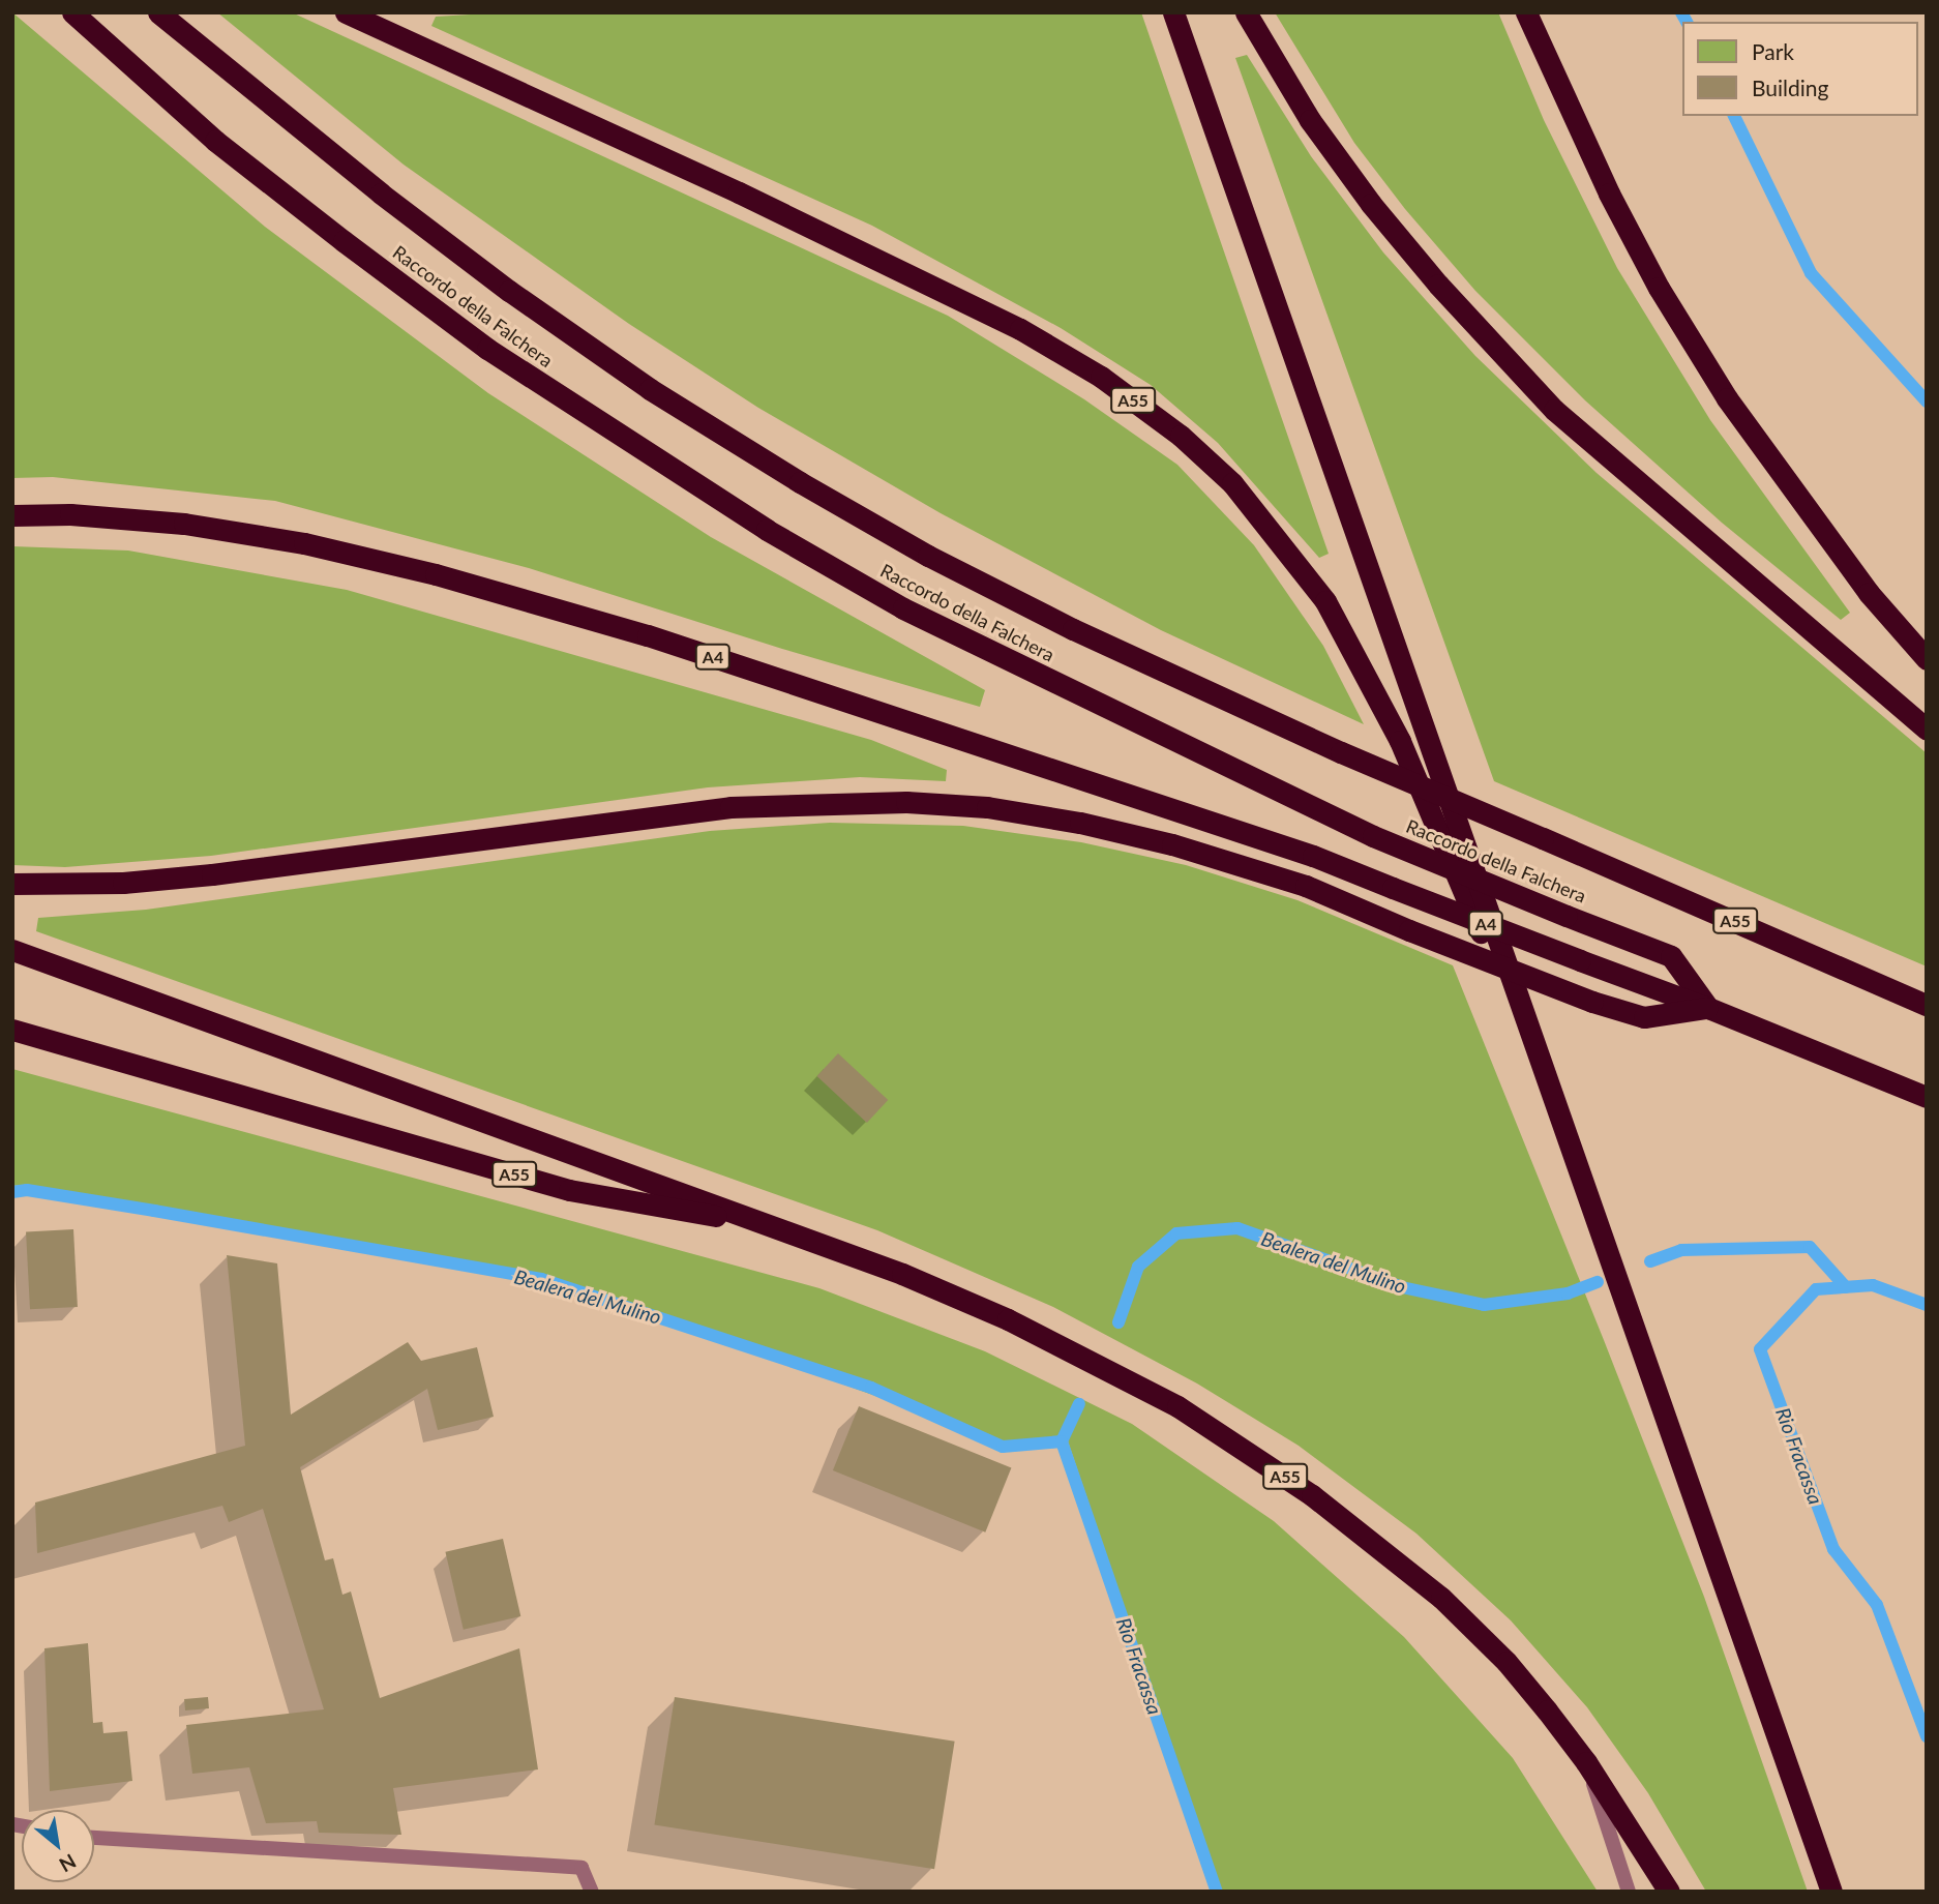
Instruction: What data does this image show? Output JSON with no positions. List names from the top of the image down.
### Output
{
  "streets": {
    "highway": ["Raccordo della Falchera", "A55", "A4"]
  },
  "crossings": [
    ["Raccordo della Falchera", "A4"]
  ],
  "water": ["Bealera del Mulino", "Rio Fracassa"],
  "legend": ["Park", "Building"],
  "north": "bottom right"
}
